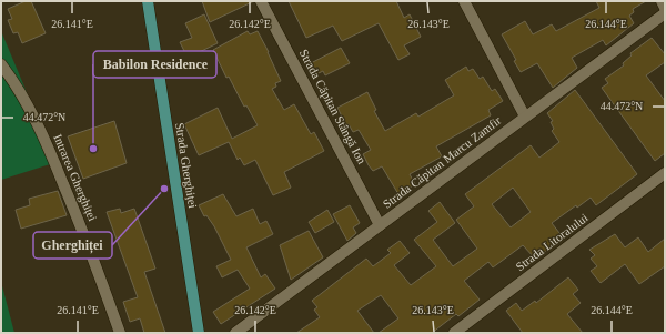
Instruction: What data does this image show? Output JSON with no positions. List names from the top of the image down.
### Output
{
  "streets": {
    "main road": ["Strada Gherghiței"],
    "street": [
      "Strada Căpitan Stângă Ion",
      "Strada Căpitan Marcu Zamfir",
      "Intrarea Gherghiței",
      "Strada Litoralului"
    ]
  },
  "crossings": [
    ["Strada Căpitan Stângă Ion", "Strada Căpitan Marcu Zamfir"]
  ],
  "places": ["Babilon Residence", "Gherghiței"],
  "coordinates": [
    "26.141°E",
    "26.142°E",
    "26.143°E",
    "26.144°E",
    "44.472°N"
  ]
}
